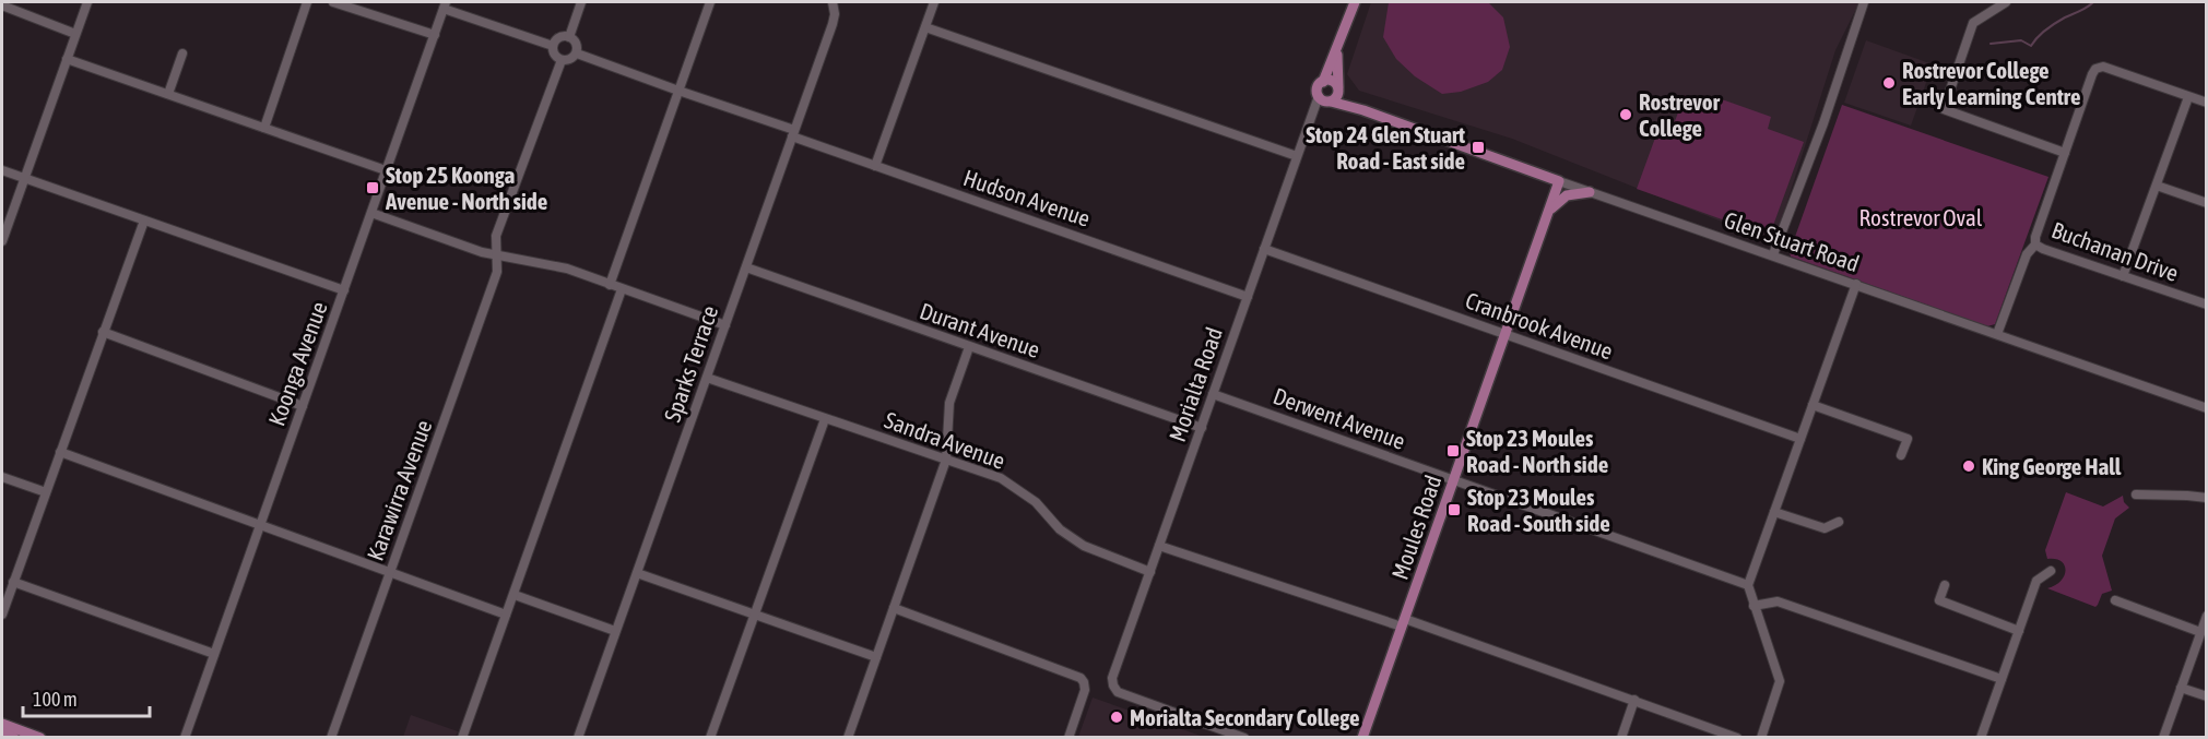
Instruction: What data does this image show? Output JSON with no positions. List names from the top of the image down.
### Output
{
  "streets": {
    "main road": ["Glen Stuart Road", "Moules Road"],
    "street": [
      "Hudson Avenue",
      "Buchanan Drive",
      "Cranbrook Avenue",
      "Durant Avenue",
      "Koonga Avenue",
      "Sparks Terrace",
      "Morialta Road",
      "Derwent Avenue",
      "Sandra Avenue",
      "Karawirra Avenue"
    ]
  },
  "crossings": [
    ["Hudson Avenue", "Sparks Terrace"],
    ["Hudson Avenue", "Morialta Road"],
    ["Hudson Avenue", "Karawirra Avenue"],
    ["Glen Stuart Road", "Morialta Road"],
    ["Glen Stuart Road", "Moules Road"],
    ["Cranbrook Avenue", "Morialta Road"],
    ["Cranbrook Avenue", "Moules Road"],
    ["Durant Avenue", "Sparks Terrace"],
    ["Durant Avenue", "Morialta Road"],
    ["Sparks Terrace", "Sandra Avenue"],
    ["Morialta Road", "Derwent Avenue"],
    ["Morialta Road", "Sandra Avenue"],
    ["Derwent Avenue", "Moules Road"]
  ],
  "parks": ["Rostrevor Oval"],
  "places": {
    "other": [
      "Rostrevor College Early Learning Centre",
      "Rostrevor College",
      "King George Hall",
      "Morialta Secondary College"
    ],
    "transit": [
      "Stop 24 Glen Stuart Road - East side",
      "Stop 25 Koonga Avenue - North side",
      "Stop 23 Moules Road - North side",
      "Stop 23 Moules Road - South side"
    ]
  },
  "scale_bar": "100 m"
}
